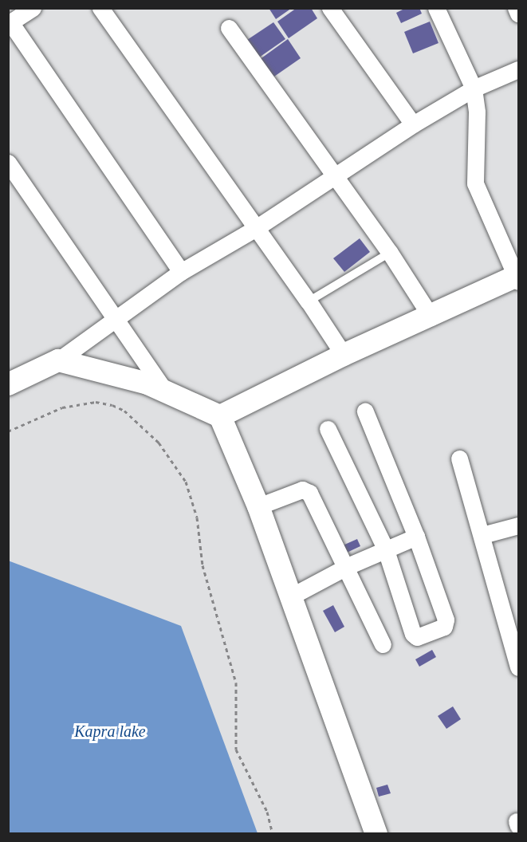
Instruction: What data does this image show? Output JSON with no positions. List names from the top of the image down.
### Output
{
  "water": ["Kapra lake"]
}
